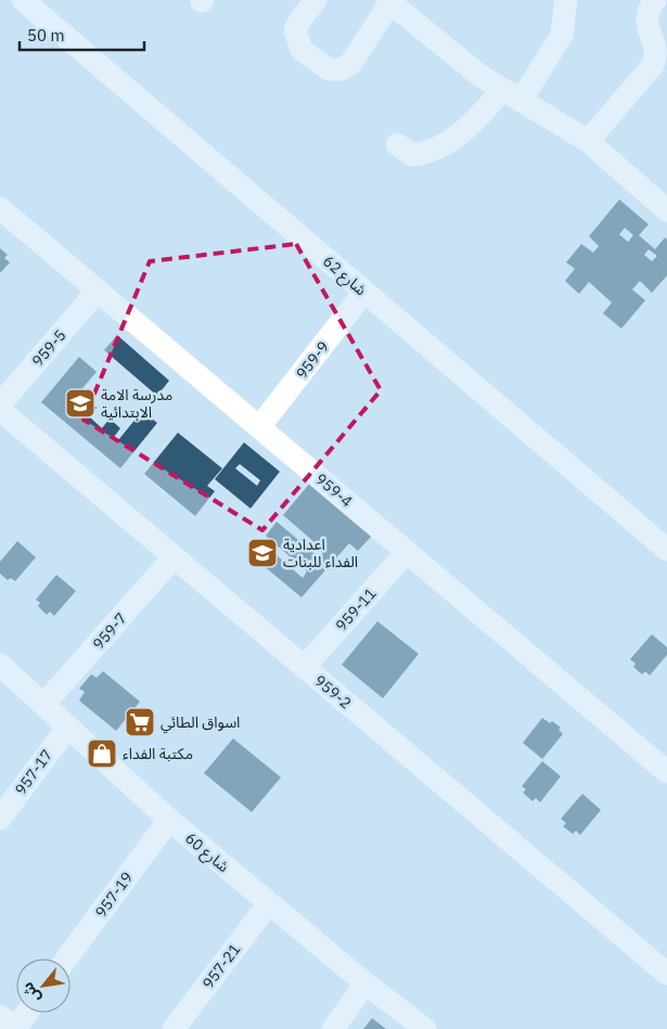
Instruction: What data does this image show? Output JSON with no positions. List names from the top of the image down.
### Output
{
  "streets": {
    "street": [
      "شارع 62",
      "959-5",
      "959-9",
      "959-4",
      "959-11",
      "959-7",
      "959-2",
      "957-17",
      "شارع 60",
      "957-19",
      "957-21"
    ]
  },
  "crossings": [
    ["شارع 62", "959-9"],
    ["959-5", "959-4"],
    ["959-9", "959-4"],
    ["959-4", "959-11"],
    ["959-11", "959-2"],
    ["959-7", "959-2"],
    ["959-7", "شارع 60"],
    ["957-17", "شارع 60"],
    ["شارع 60", "957-19"],
    ["شارع 60", "957-21"]
  ],
  "places": {
    "school or university": ["مدرسة الامة الابتدائية", "اعدادية الفداء للبنات"],
    "supermarket": ["اسواق الطائي"],
    "shop": ["مكتبة الفداء"]
  },
  "scale_bar": "50 m",
  "north": "bottom left"
}
